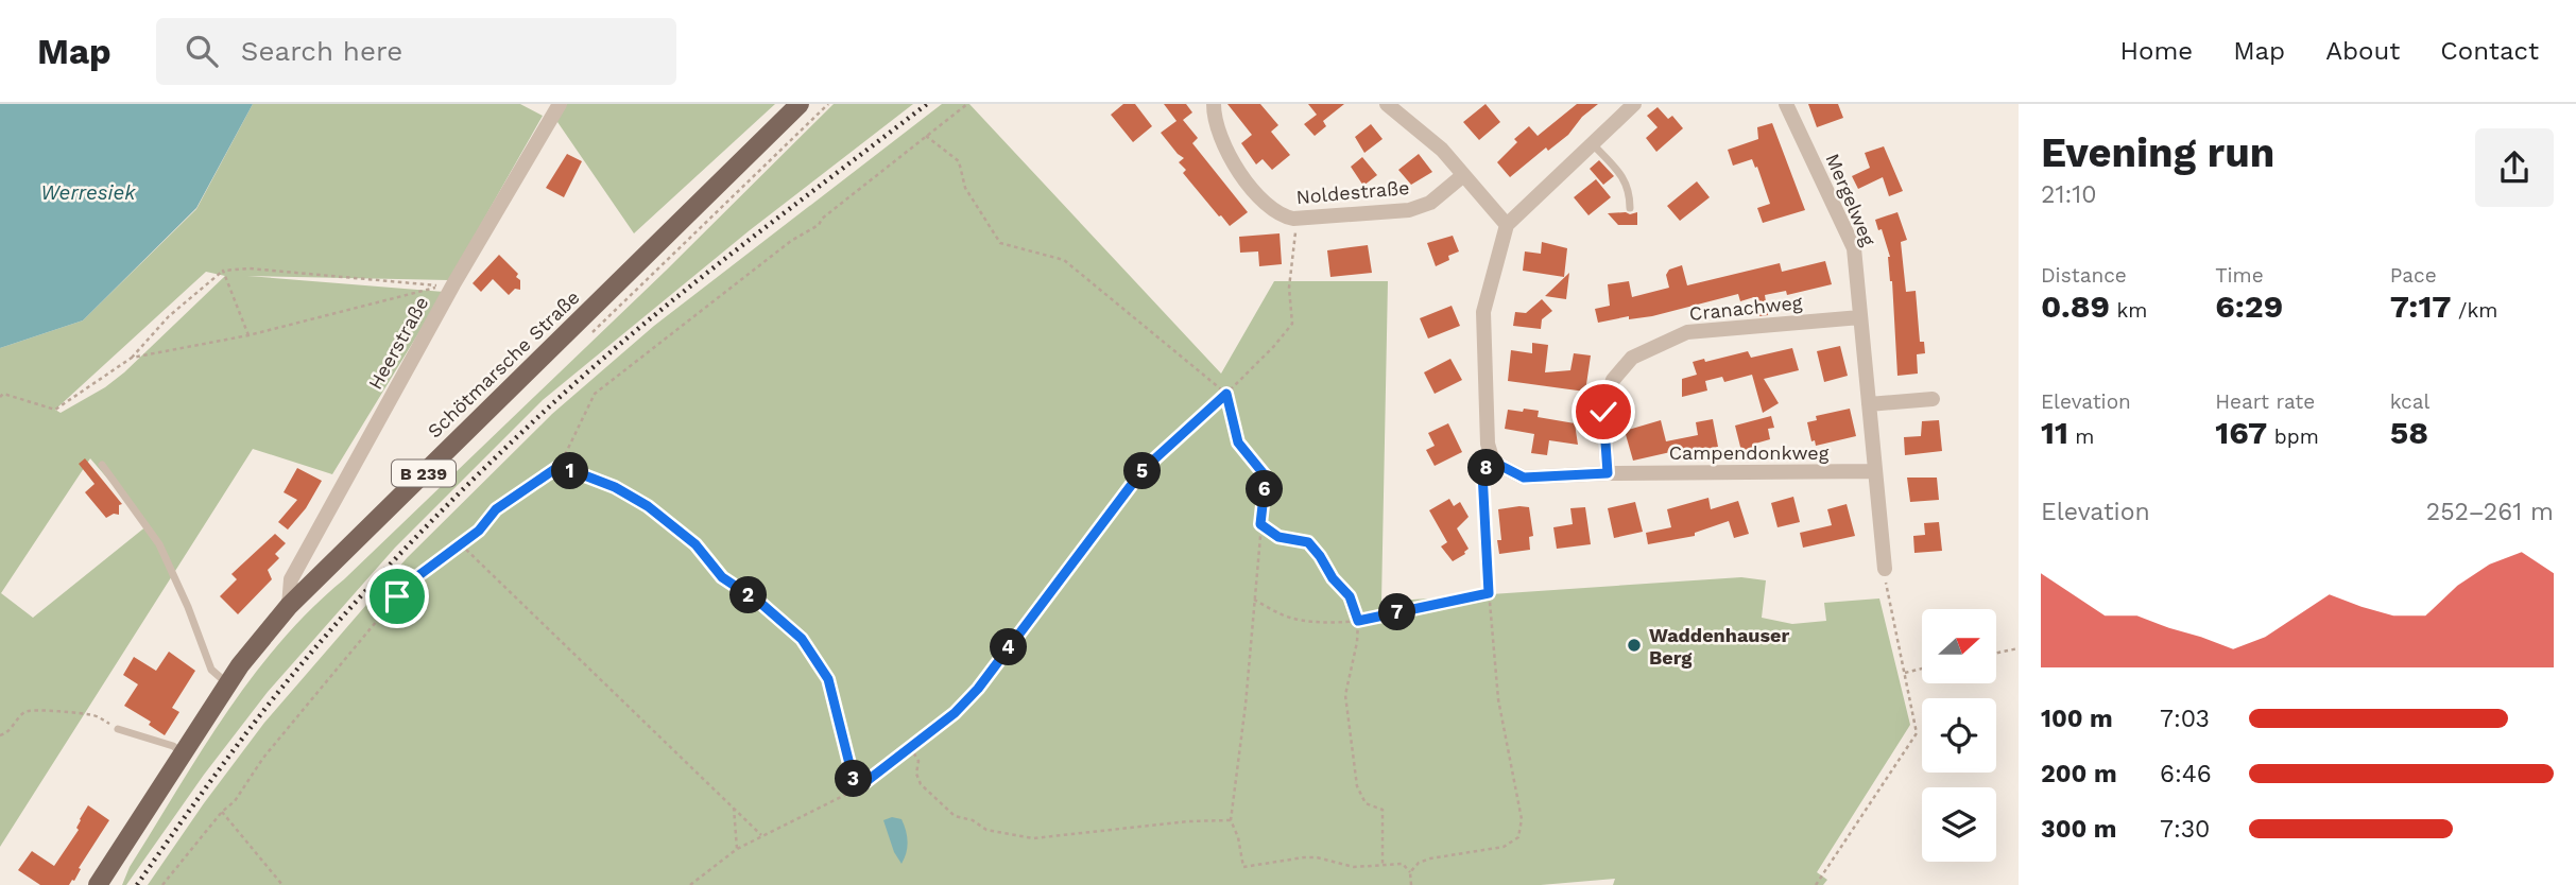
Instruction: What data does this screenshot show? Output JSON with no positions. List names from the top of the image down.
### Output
{
  "streets": {
    "main road": ["Schötmarsche Straße", "B 239"],
    "street": [
      "Noldestraße",
      "Mergelweg",
      "Cranachweg",
      "Heerstraße",
      "Campendonkweg"
    ]
  },
  "crossings": [
    ["Mergelweg", "Cranachweg"],
    ["Mergelweg", "Campendonkweg"],
    ["Cranachweg", "Campendonkweg"],
    ["Heerstraße", "Schötmarsche Straße"]
  ],
  "water": ["Werresiek"],
  "places": ["Waddenhauser Berg"],
  "north": "right",
  "page": {
    "header": "Map",
    "search": "Search here",
    "nav": [
      "Home",
      "Map",
      "About",
      "Contact"
    ],
    "heading": ["Evening run", "21:10"],
    "stats": [
      ["Distance", "0.89 km"],
      ["Time", "6:29"],
      ["Pace", "7:17 /km"],
      ["Elevation", "11 m"],
      ["Heart rate", "167 bpm"],
      ["kcal", "58"]
    ],
    "pins": [
      "8",
      "1",
      "5",
      "6",
      "2",
      "7",
      "4",
      "3"
    ],
    "chart": ["Elevation", "252–261 m"],
    "list": [
      {
        "name": "100 m",
        "note": "7:03"
      },
      {
        "name": "200 m",
        "note": "6:46"
      },
      {
        "name": "300 m",
        "note": "7:30"
      }
    ]
  }
}
